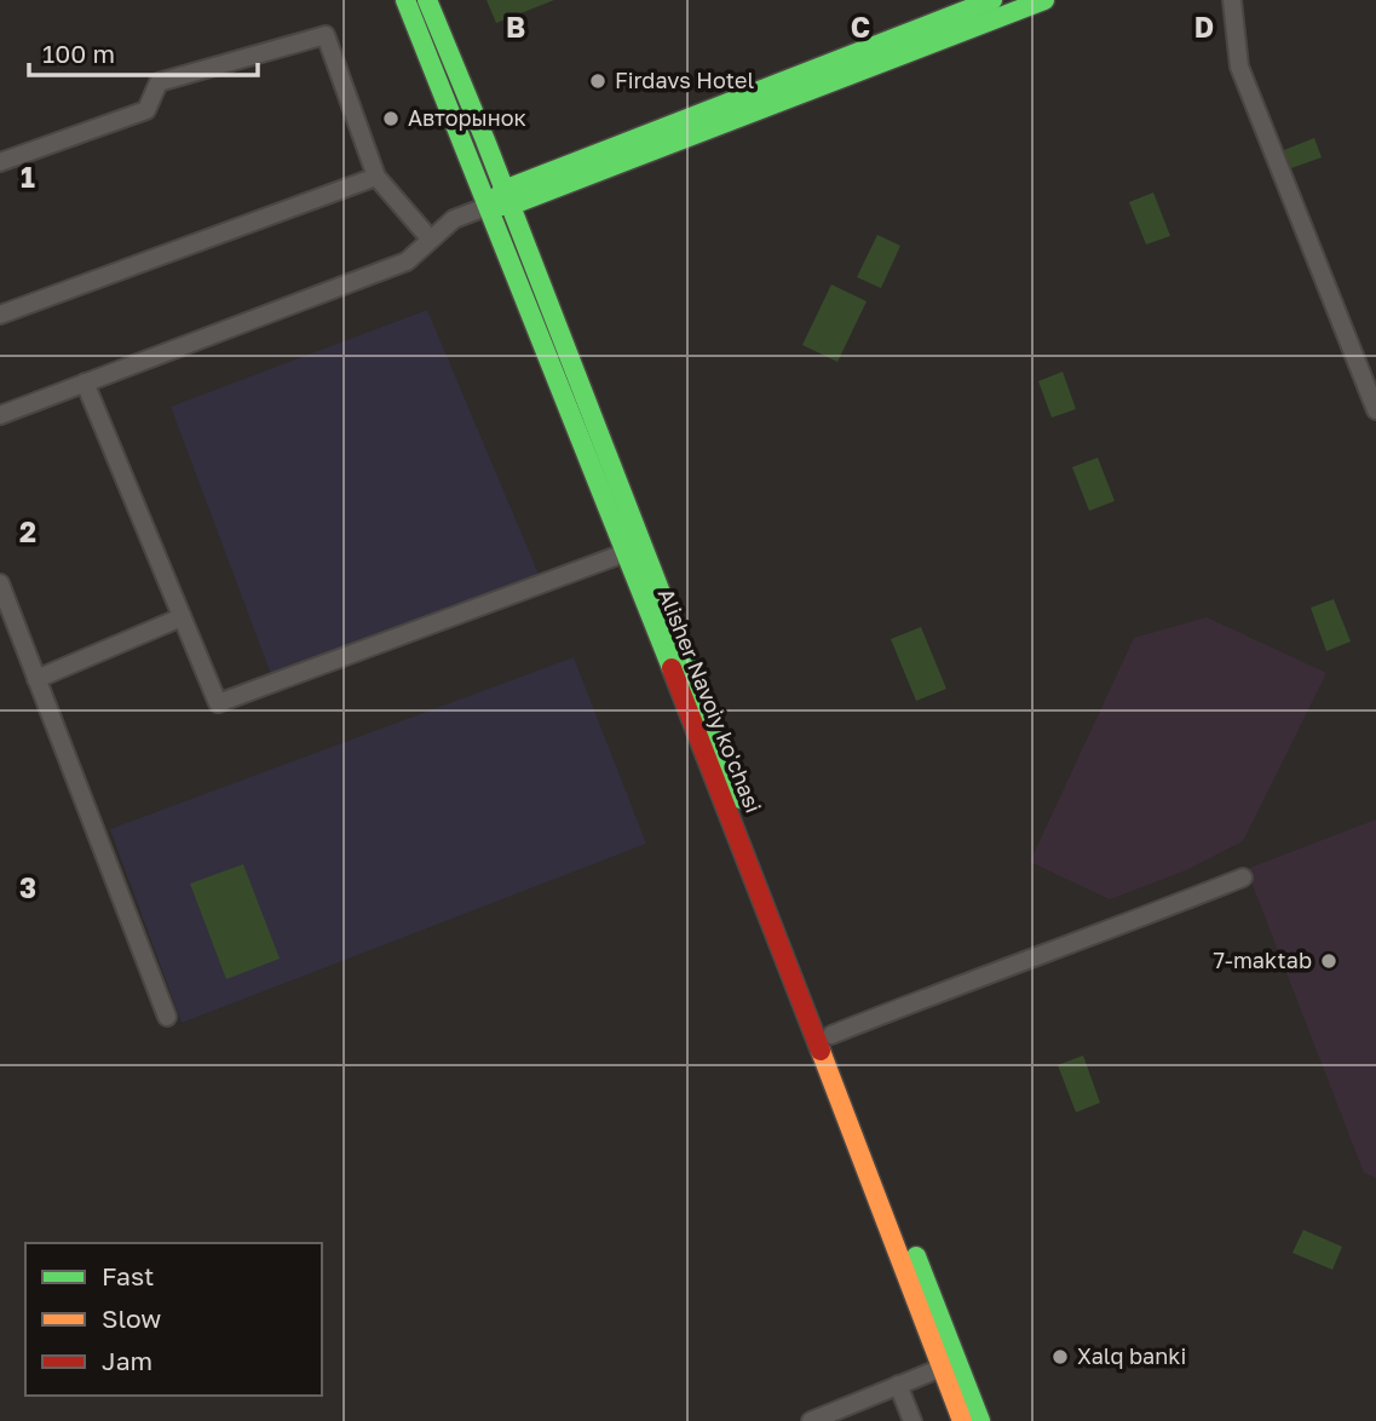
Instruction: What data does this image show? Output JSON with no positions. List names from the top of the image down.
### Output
{
  "streets": {
    "main road": ["Alisher Navoiy ko'chasi"]
  },
  "places": [
    "Firdavs Hotel",
    "Авторынок",
    "7-maktab",
    "Xalq banki"
  ],
  "legend": ["Fast", "Slow", "Jam"],
  "scale_bar": "100 m",
  "grid": {
    "columns": ["B", "C", "D"],
    "rows": ["1", "2", "3"]
  }
}
